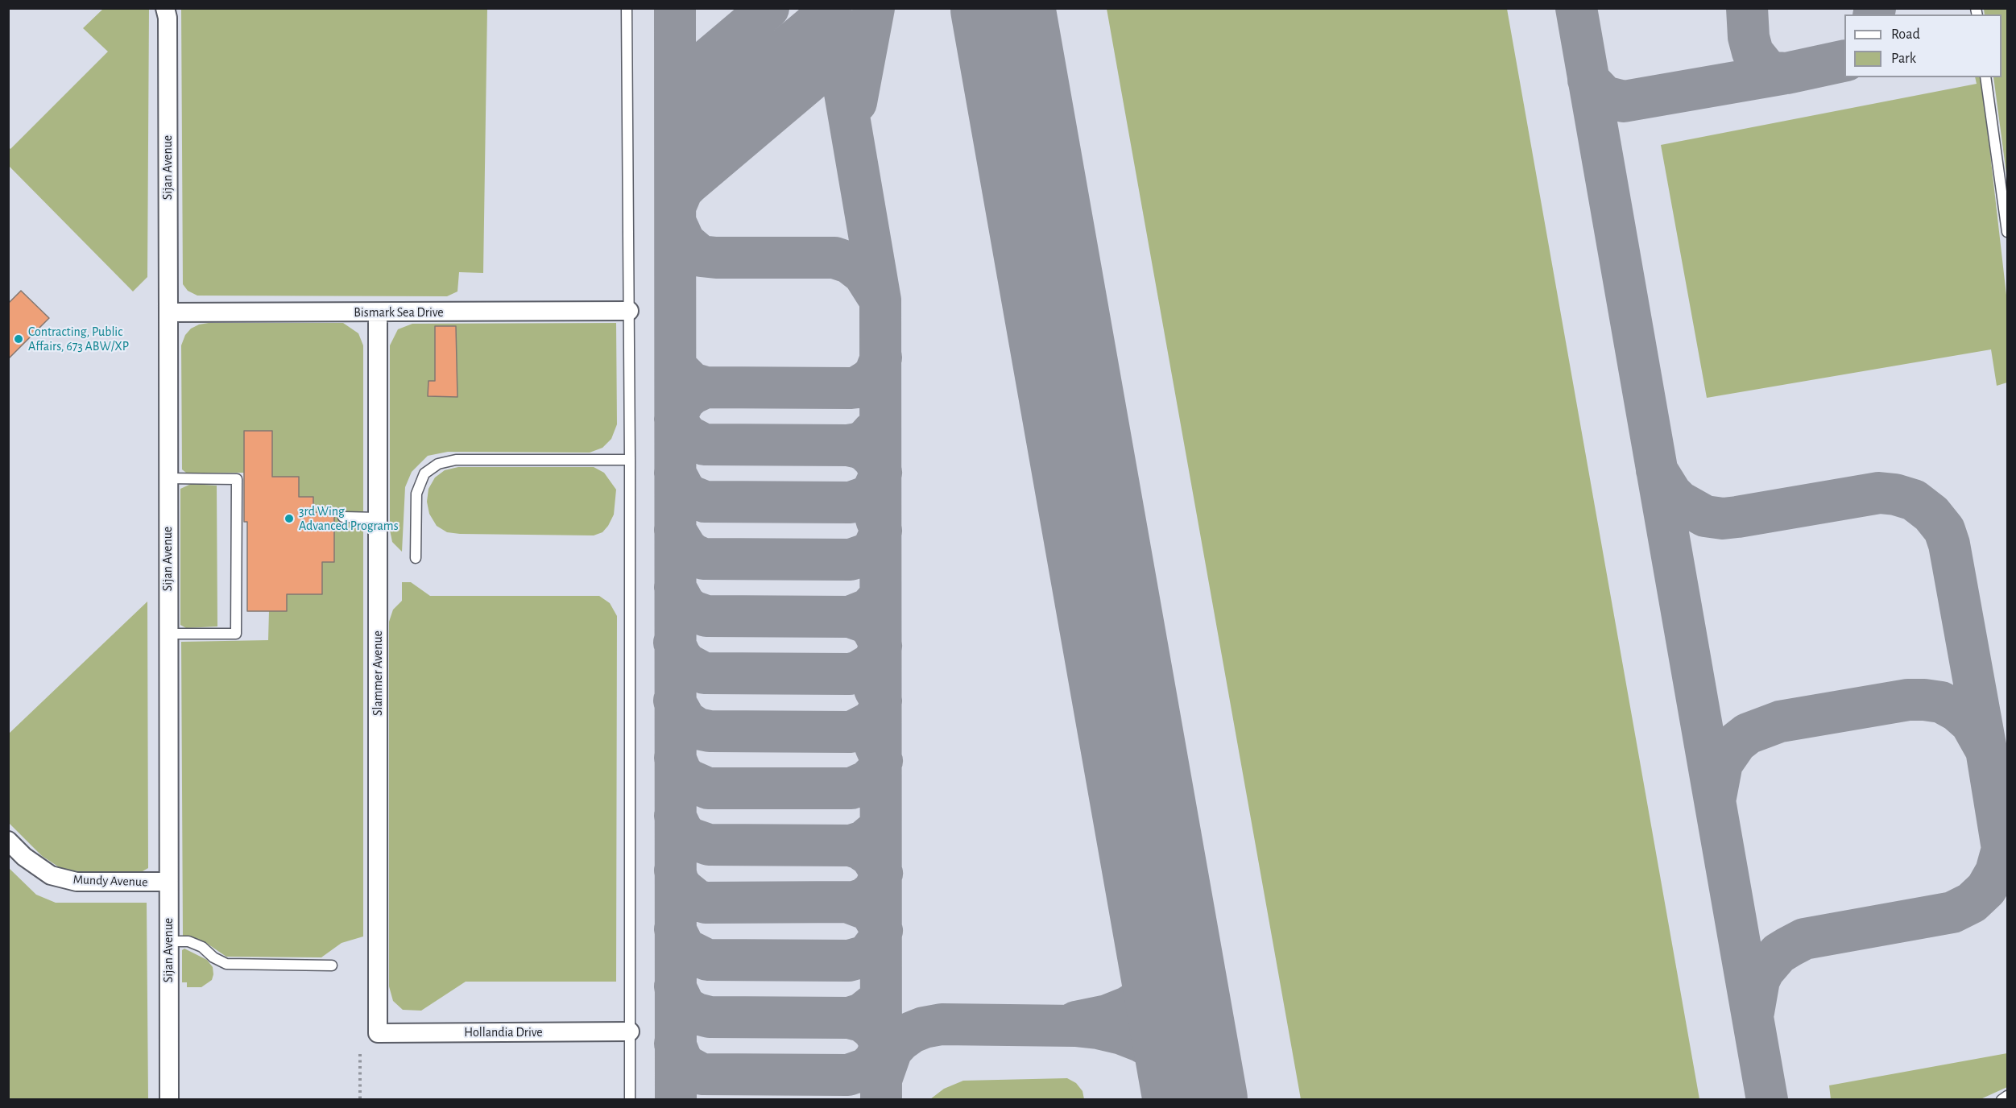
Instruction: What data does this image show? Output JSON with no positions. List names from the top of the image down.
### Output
{
  "streets": {
    "street": [
      "Sijan Avenue",
      "Bismark Sea Drive",
      "Slammer Avenue",
      "Mundy Avenue",
      "Hollandia Drive"
    ]
  },
  "crossings": [
    ["Sijan Avenue", "Bismark Sea Drive"],
    ["Sijan Avenue", "Mundy Avenue"],
    ["Bismark Sea Drive", "Slammer Avenue"],
    ["Slammer Avenue", "Hollandia Drive"]
  ],
  "places": ["Contracting, Public Affairs, 673 ABW/XP", "3rd Wing Advanced Programs"],
  "legend": ["Road", "Park"]
}
